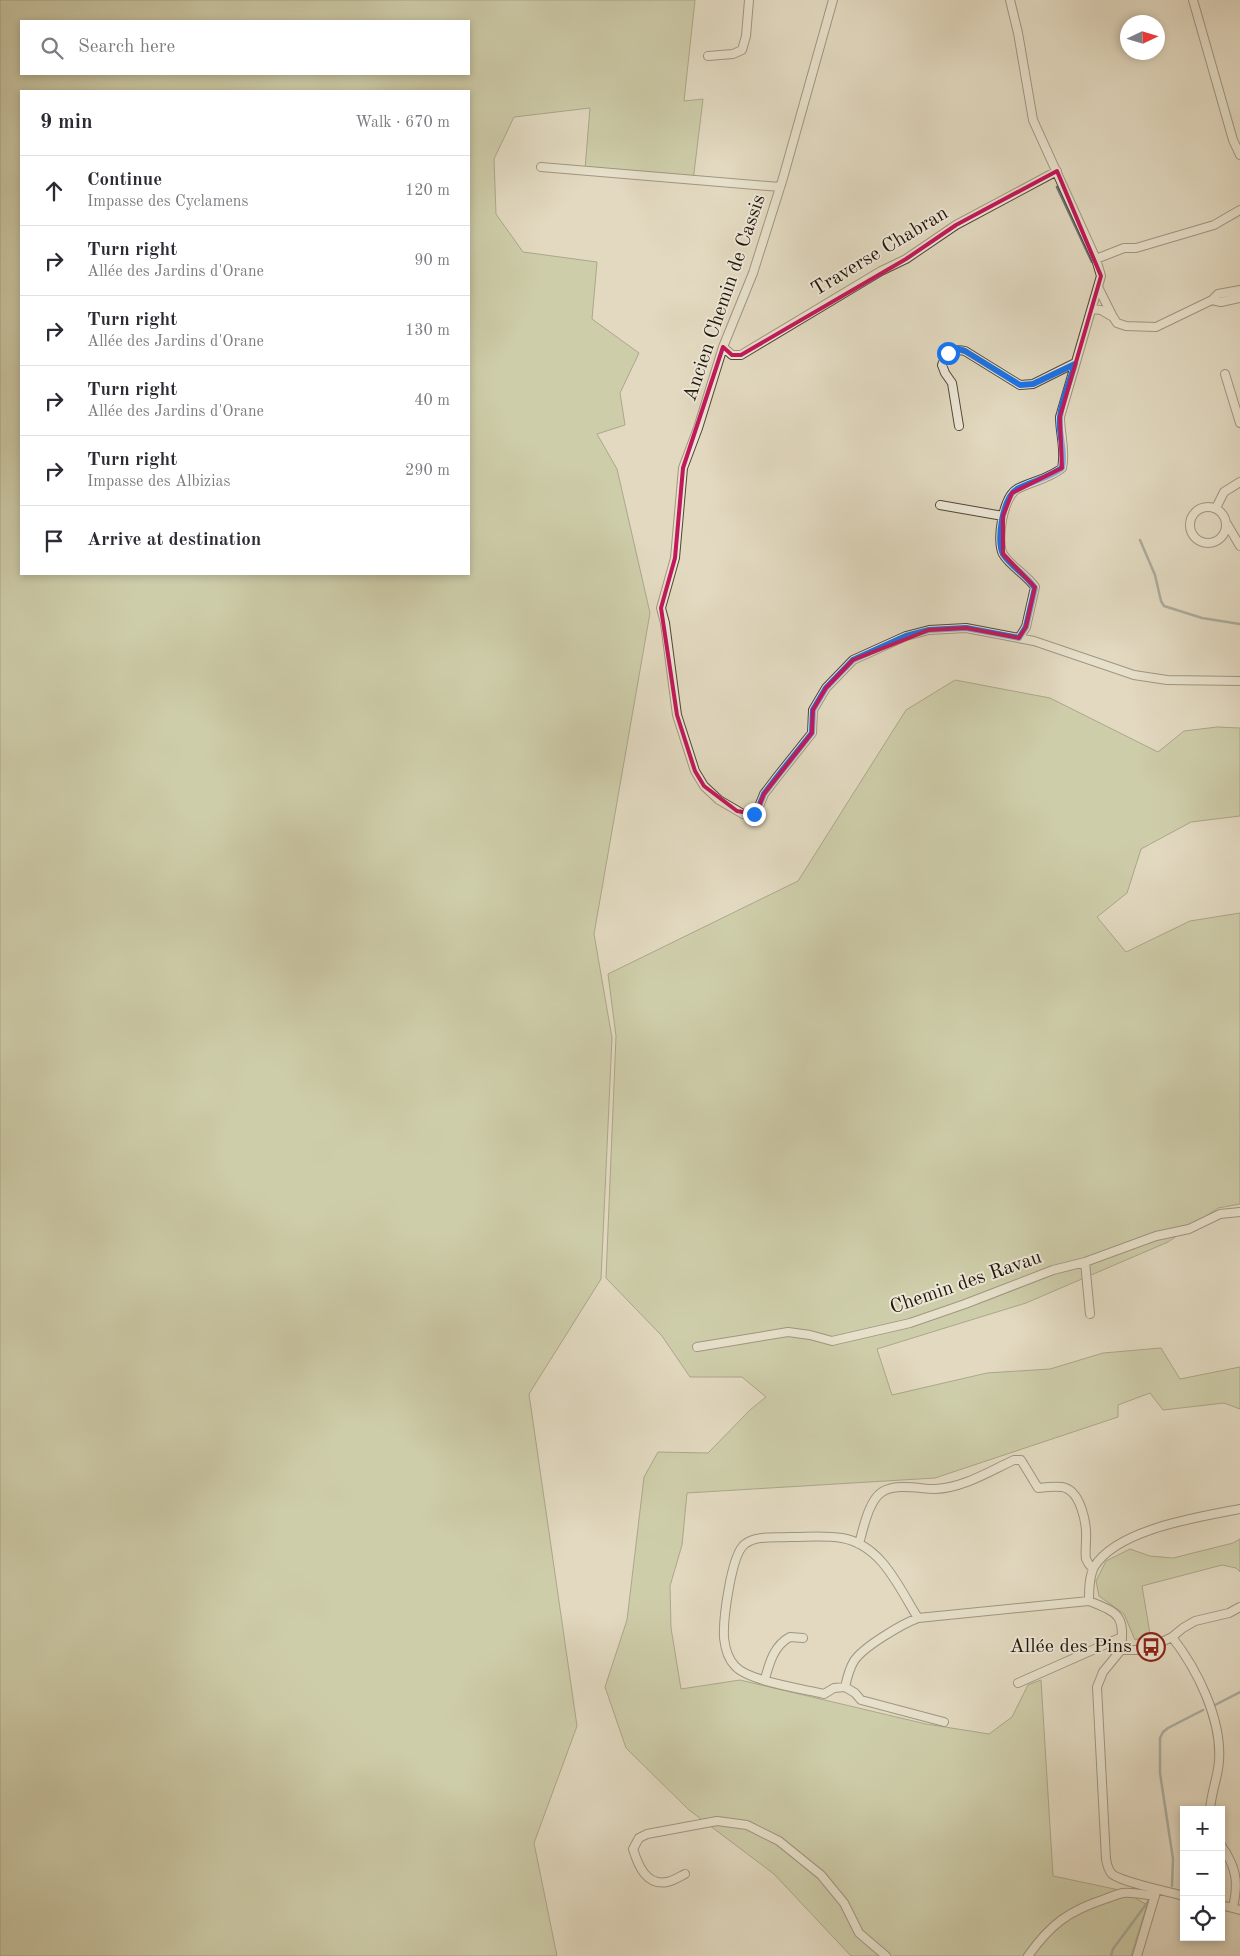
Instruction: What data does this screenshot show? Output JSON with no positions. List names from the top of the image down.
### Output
{
  "streets": {
    "street": ["Traverse Chabran", "Ancien Chemin de Cassis", "Chemin des Ravau"]
  },
  "crossings": [
    ["Traverse Chabran", "Ancien Chemin de Cassis"]
  ],
  "places": {
    "bus stop": ["Allée des Pins"]
  },
  "north": "right",
  "page": {
    "search": "Search here",
    "heading": ["9 min", "Walk · 670 m"],
    "list": [
      ["Continue", "Impasse des Cyclamens", "120 m"],
      ["Turn right", "Allée des Jardins d'Orane", "90 m"],
      ["Turn right", "Allée des Jardins d'Orane", "130 m"],
      ["Turn right", "Allée des Jardins d'Orane", "40 m"],
      ["Turn right", "Impasse des Albizias", "290 m"],
      "Arrive at destination"
    ],
    "map_buttons": ["+", "−"]
  }
}
